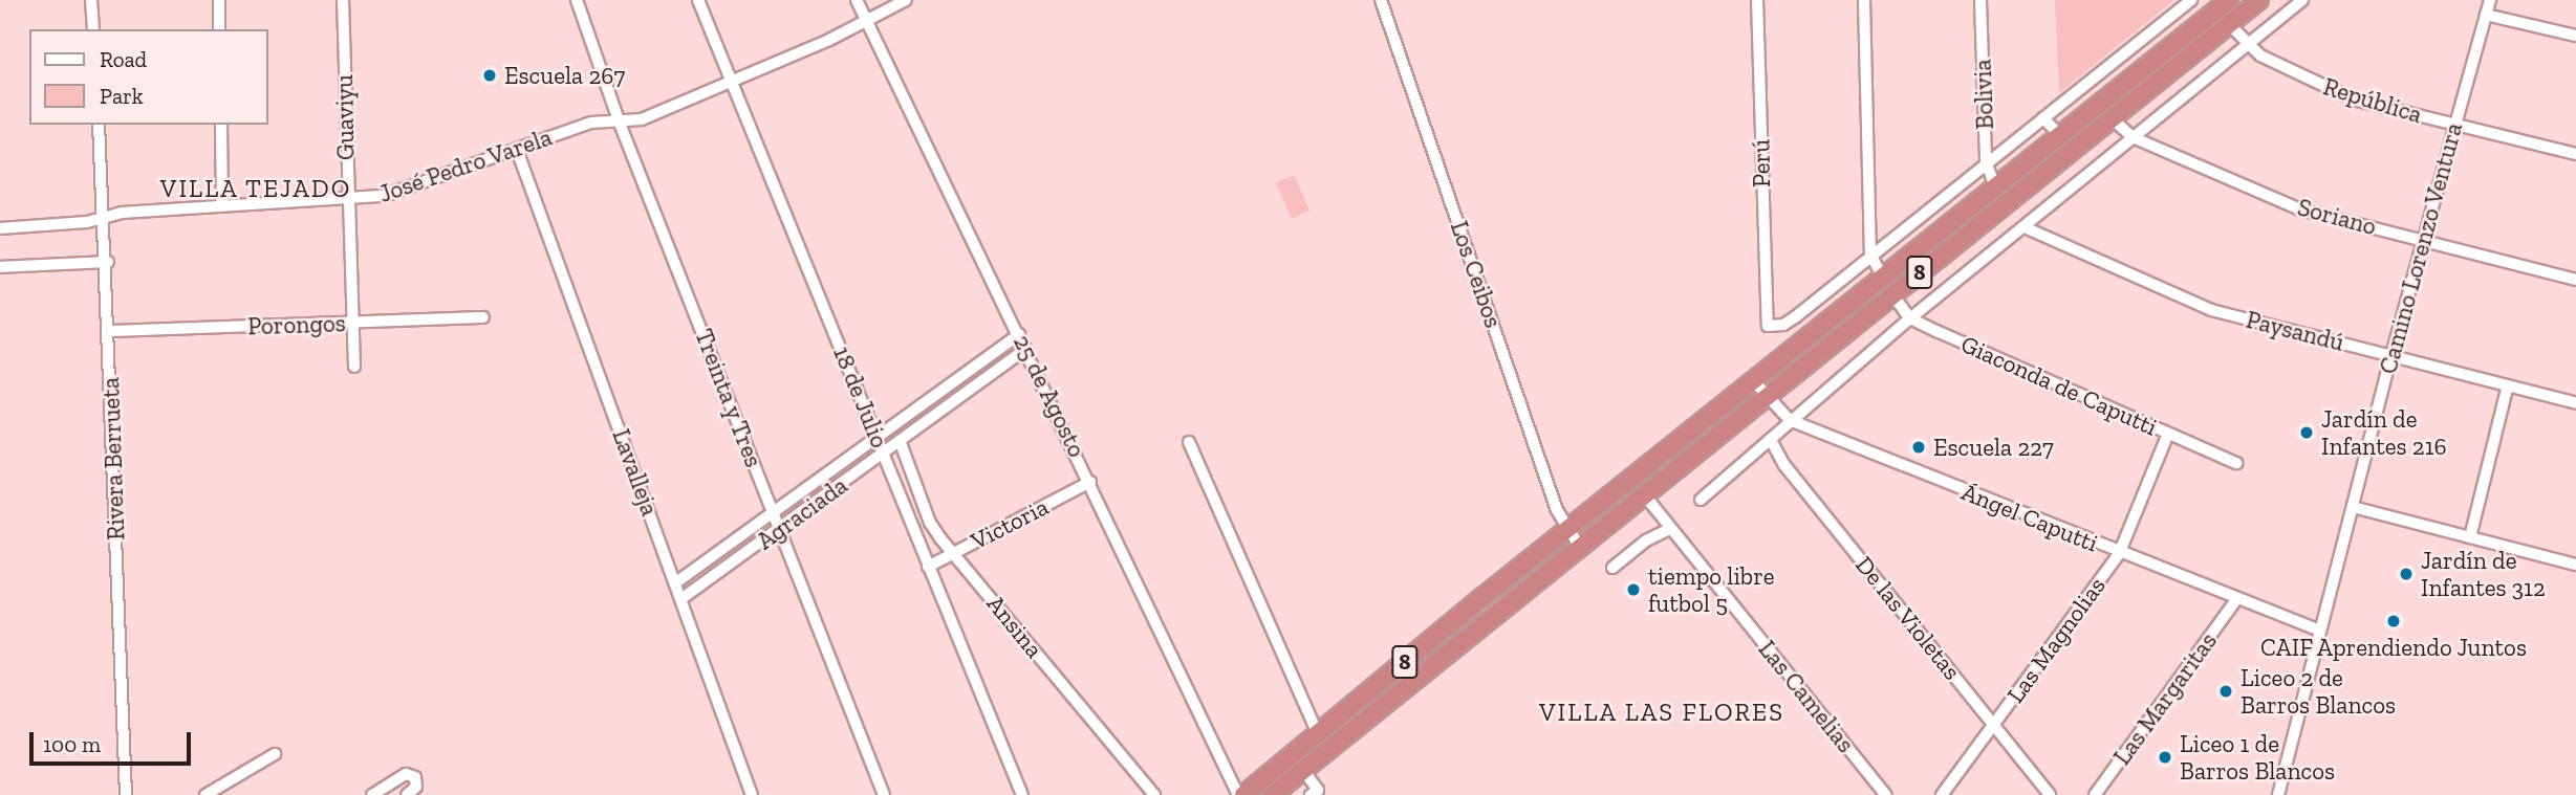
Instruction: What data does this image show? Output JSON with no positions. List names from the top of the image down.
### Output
{
  "streets": {
    "highway": ["8"],
    "street": [
      "Bolivia",
      "República",
      "Guaviyu",
      "Perú",
      "José Pedro Varela",
      "Soriano",
      "Camino Lorenzo Ventura",
      "Los Ceibos",
      "Porongos",
      "Paysandú",
      "Giaconda de Caputti",
      "25 de Agosto",
      "18 de Julio",
      "Treinta y Tres",
      "Rivera Berrueta",
      "Lavalleja",
      "Agraciada",
      "Ángel Caputti",
      "Victoria",
      "De las Violetas",
      "Ansina",
      "Las Magnolias",
      "Las Camelias",
      "Las Margaritas"
    ]
  },
  "crossings": [
    ["Bolivia", "8"],
    ["República", "Camino Lorenzo Ventura"],
    ["República", "8"],
    ["Guaviyu", "José Pedro Varela"],
    ["Guaviyu", "Porongos"],
    ["José Pedro Varela", "25 de Agosto"],
    ["José Pedro Varela", "18 de Julio"],
    ["José Pedro Varela", "Treinta y Tres"],
    ["José Pedro Varela", "Rivera Berrueta"],
    ["José Pedro Varela", "Lavalleja"],
    ["Soriano", "Camino Lorenzo Ventura"],
    ["Soriano", "8"],
    ["Camino Lorenzo Ventura", "Paysandú"],
    ["Camino Lorenzo Ventura", "Ángel Caputti"],
    ["8", "Los Ceibos"],
    ["8", "Giaconda de Caputti"],
    ["8", "25 de Agosto"],
    ["8", "Ángel Caputti"],
    ["8", "Las Camelias"],
    ["Porongos", "Rivera Berrueta"],
    ["Giaconda de Caputti", "Las Magnolias"],
    ["25 de Agosto", "Agraciada"],
    ["25 de Agosto", "Victoria"],
    ["18 de Julio", "Agraciada"],
    ["18 de Julio", "Victoria"],
    ["Treinta y Tres", "Agraciada"],
    ["Lavalleja", "Agraciada"],
    ["Agraciada", "Ansina"],
    ["Ángel Caputti", "Las Magnolias"],
    ["Ángel Caputti", "Las Margaritas"],
    ["Victoria", "Ansina"],
    ["De las Violetas", "Las Magnolias"]
  ],
  "districts": ["VILLA TEJADO", "VILLA LAS FLORES"],
  "places": [
    "Escuela 267",
    "Jardín de Infantes 216",
    "Escuela 227",
    "Jardín de Infantes 312",
    "tiempo libre futbol 5",
    "CAIF Aprendiendo Juntos",
    "Liceo 2 de Barros Blancos",
    "Liceo 1 de Barros Blancos"
  ],
  "legend": ["Road", "Park"],
  "scale_bar": "100 m"
}
